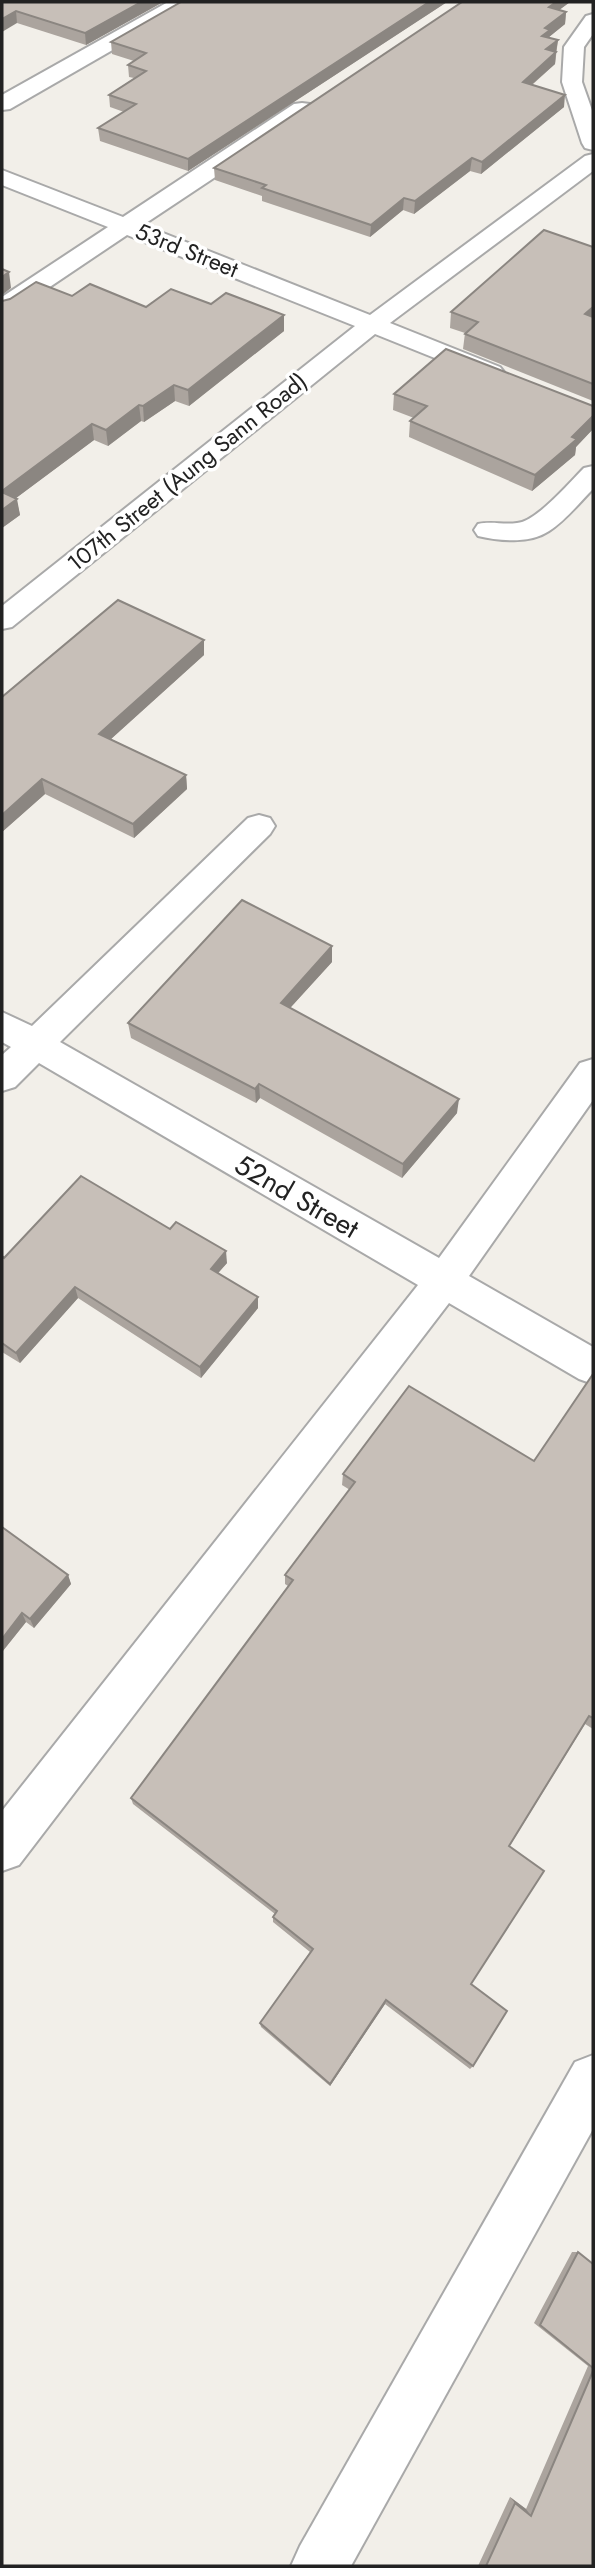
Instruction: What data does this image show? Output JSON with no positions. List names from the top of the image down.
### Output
{
  "streets": {
    "street": ["53rd Street", "107th Street (Aung Sann Road)", "52nd Street"]
  },
  "crossings": [
    ["53rd Street", "107th Street (Aung Sann Road)"]
  ]
}
